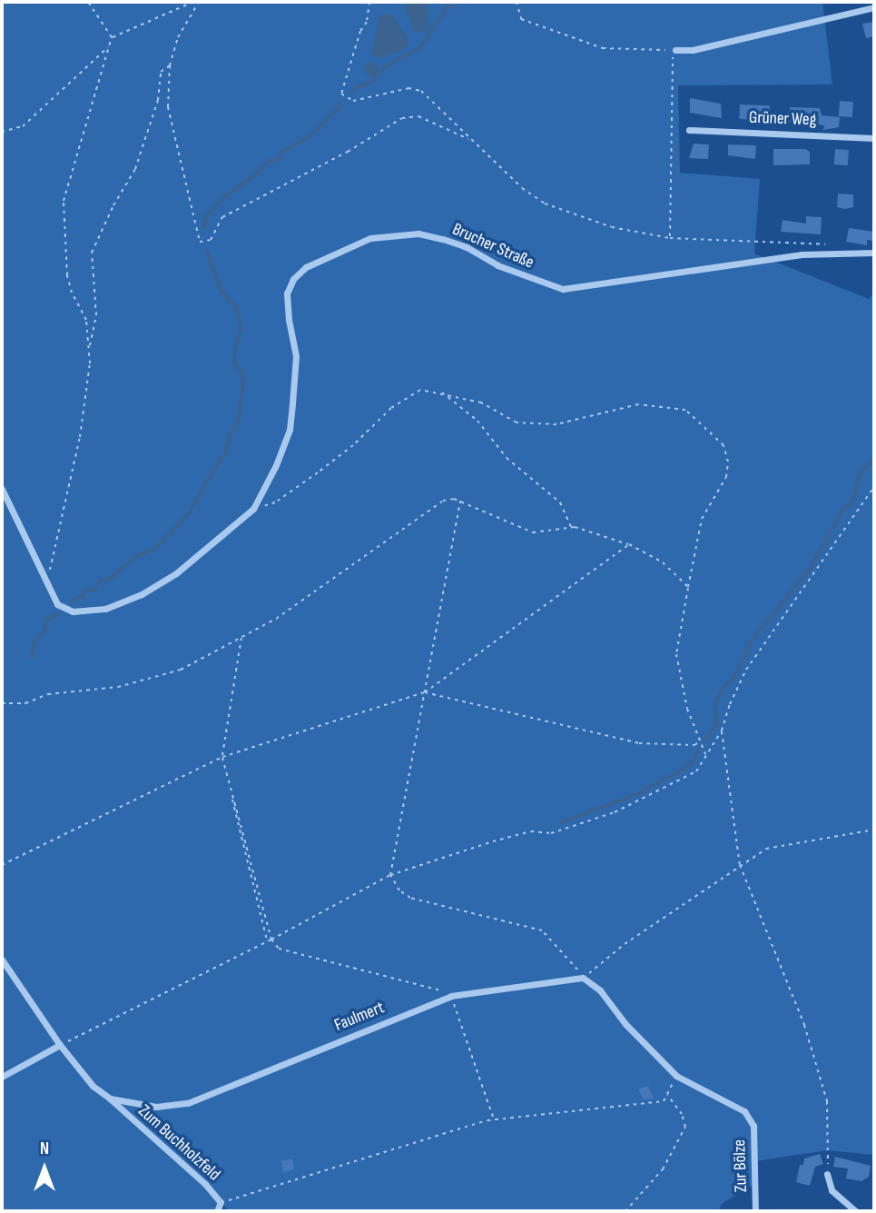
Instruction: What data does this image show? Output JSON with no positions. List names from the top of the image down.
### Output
{
  "streets": {
    "street": [
      "Grüner Weg",
      "Brucher Straße",
      "Faulmert",
      "Zum Buchholzfeld",
      "Zur Bölze"
    ]
  },
  "crossings": [
    ["Faulmert", "Zum Buchholzfeld"]
  ],
  "north": "top"
}
